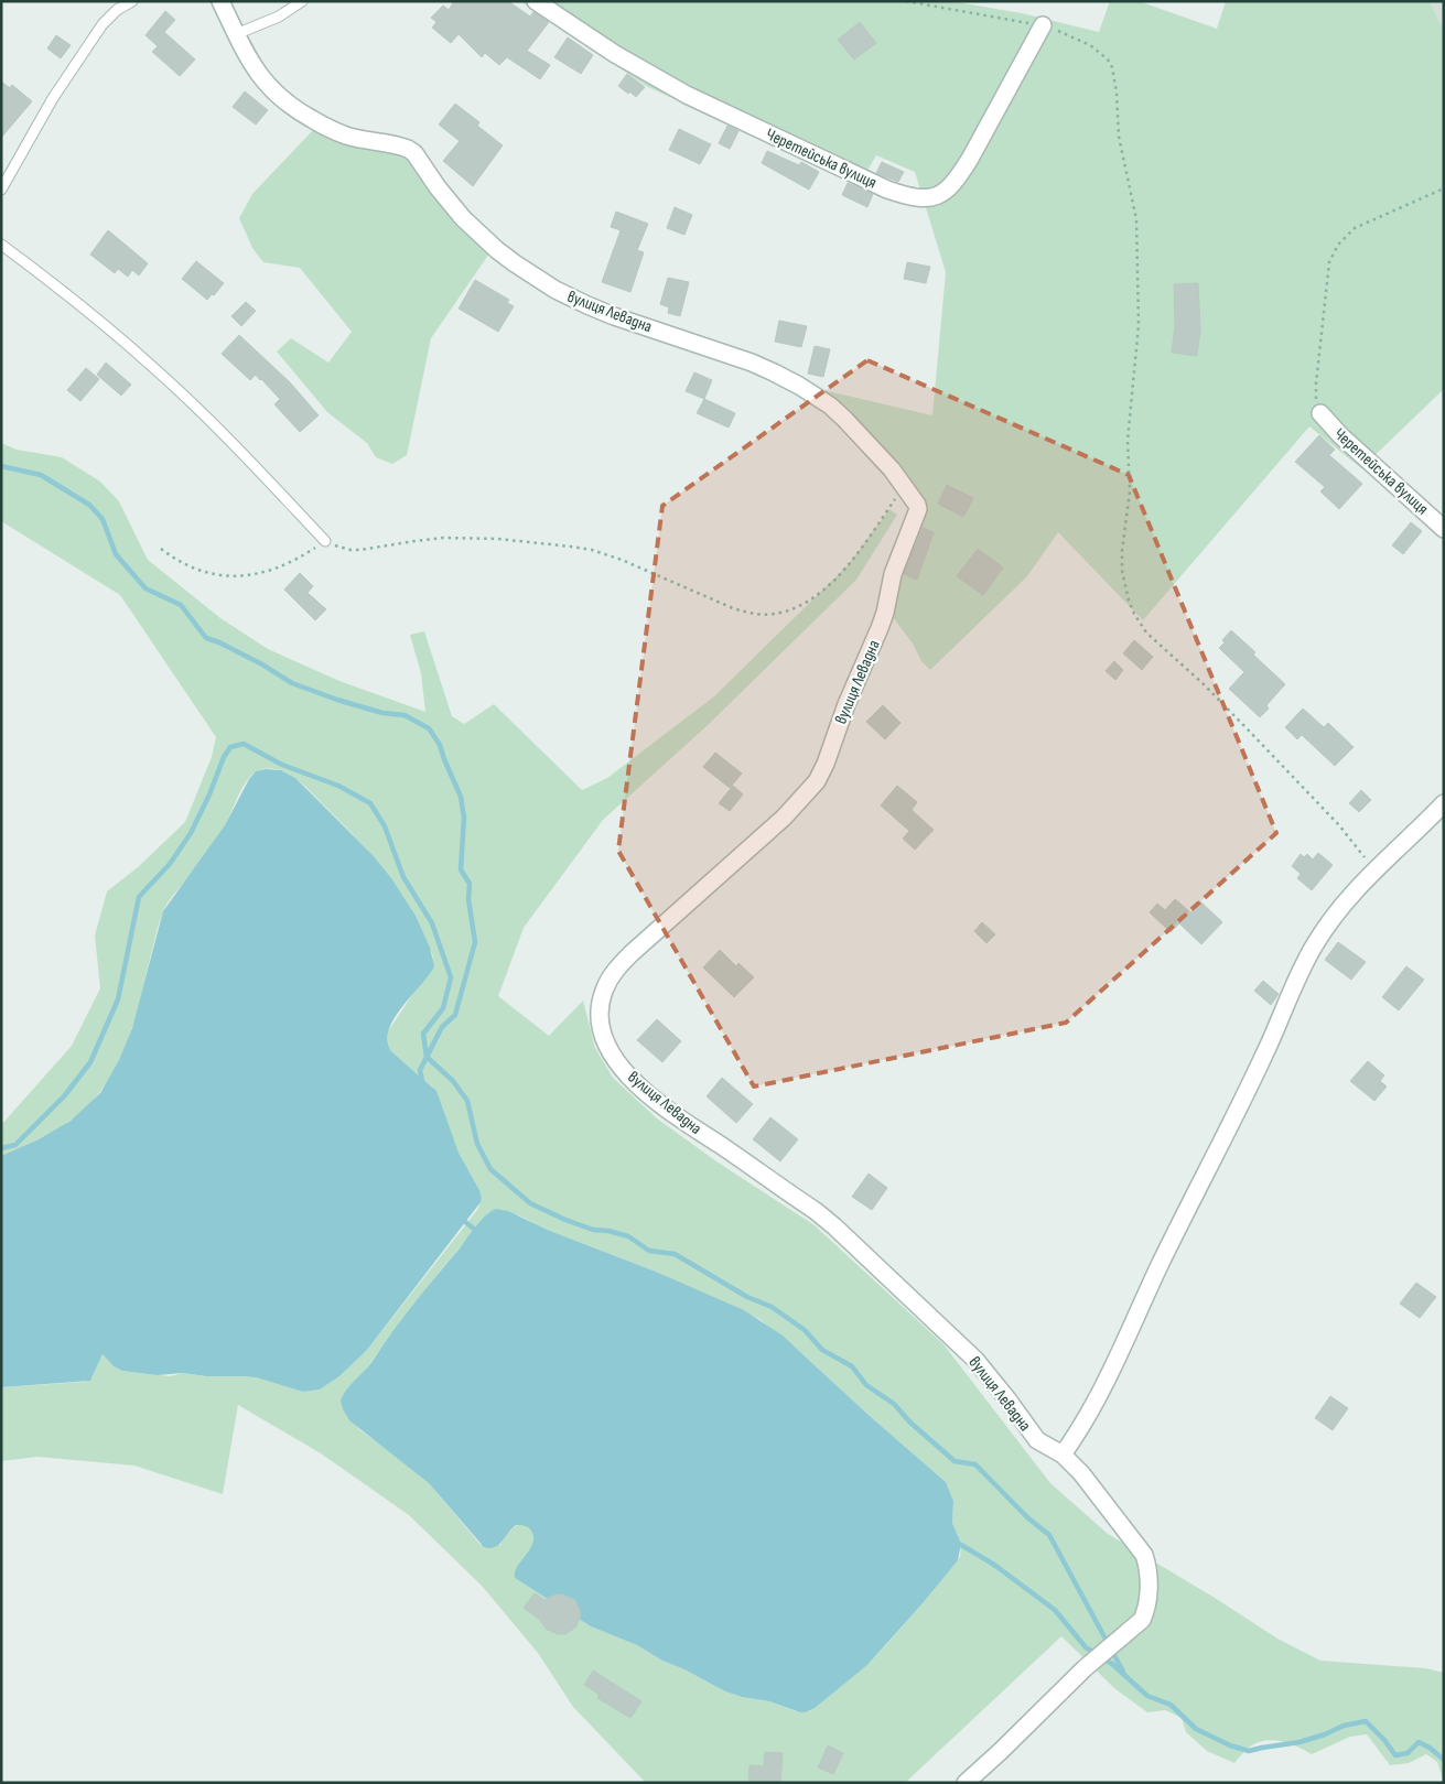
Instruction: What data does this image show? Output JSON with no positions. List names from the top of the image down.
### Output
{
  "streets": {
    "street": ["Черетейська вулиця", "вулиця Левадна"]
  }
}
